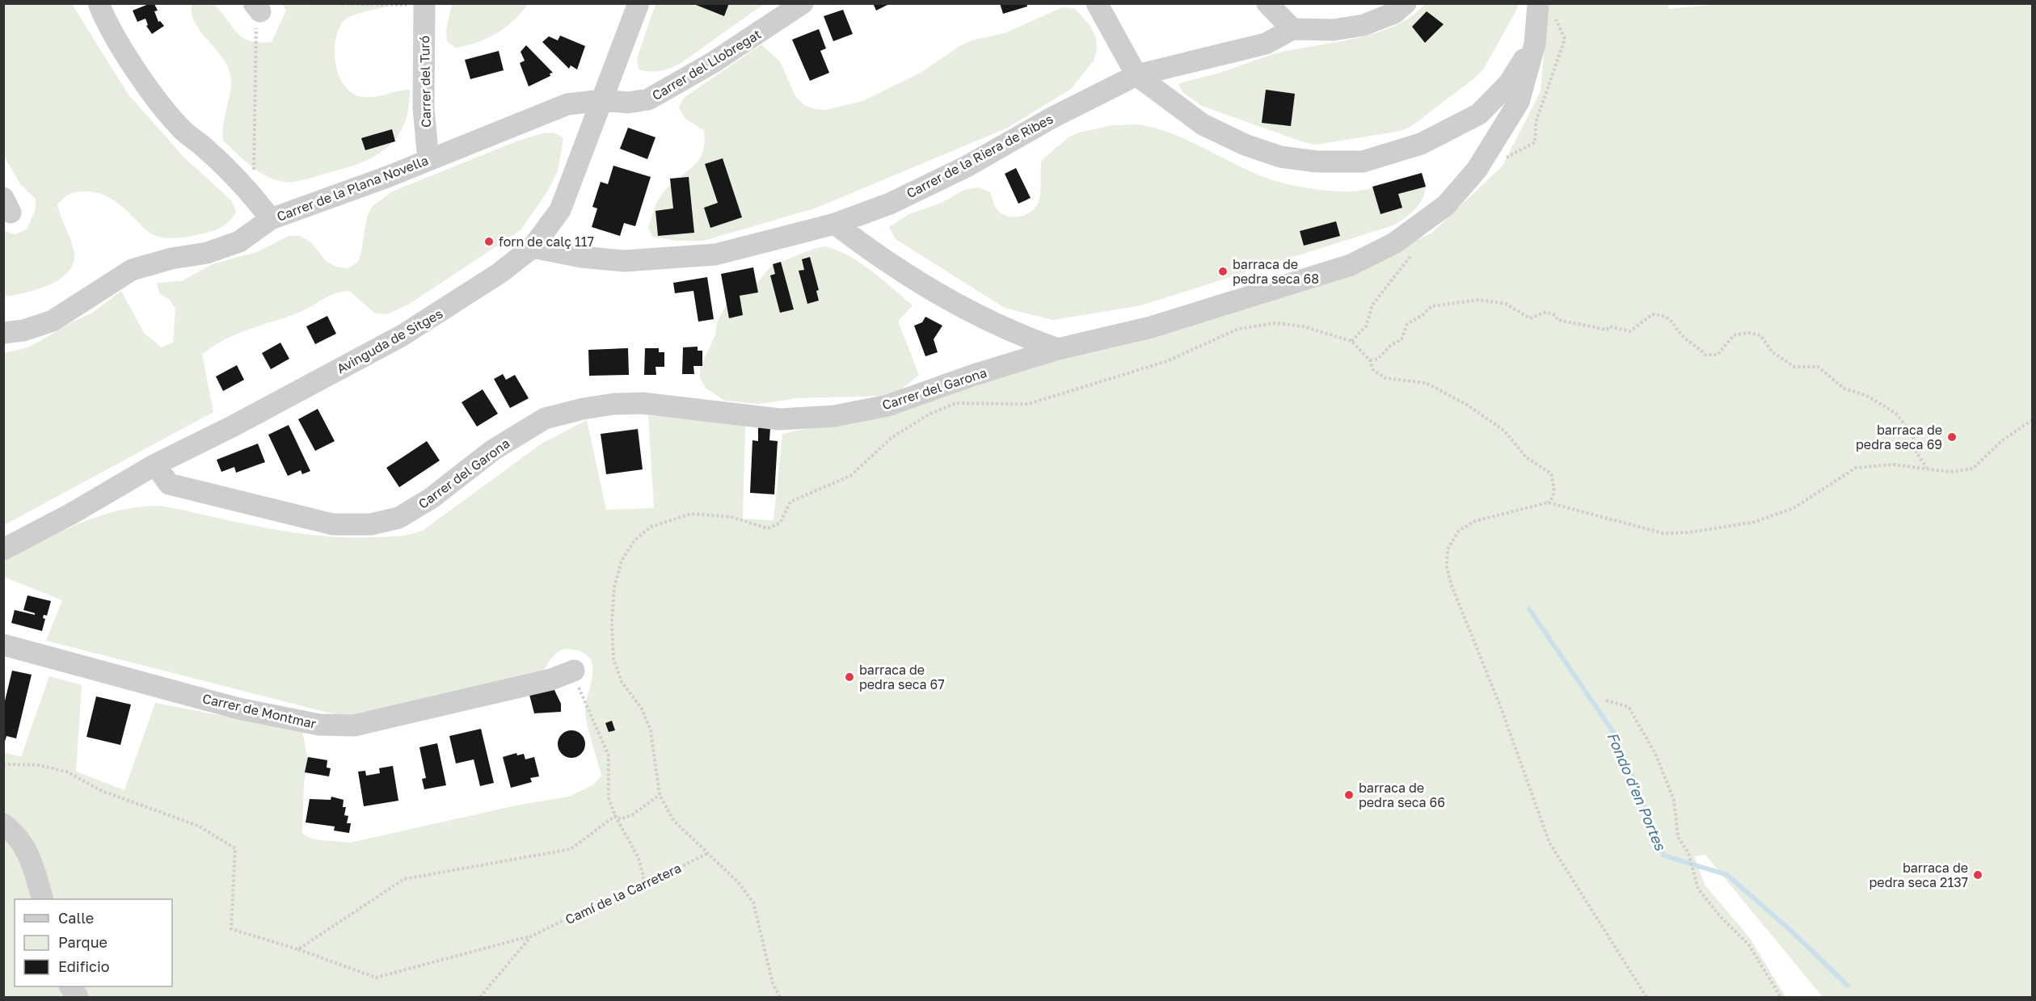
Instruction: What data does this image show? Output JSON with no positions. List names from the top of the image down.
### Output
{
  "streets": {
    "street": [
      "Carrer del Llobregat",
      "Carrer del Turó",
      "Carrer de la Riera de Ribes",
      "Carrer de la Plana Novella",
      "Avinguda de Sitges",
      "Carrer del Garona",
      "Carrer de Montmar"
    ],
    "path": ["Camí de la Carretera"]
  },
  "crossings": [
    ["Carrer del Llobregat", "Carrer de la Plana Novella"],
    ["Carrer del Llobregat", "Avinguda de Sitges"],
    ["Carrer del Turó", "Carrer de la Plana Novella"],
    ["Carrer de la Riera de Ribes", "Avinguda de Sitges"],
    ["Carrer de la Plana Novella", "Avinguda de Sitges"],
    ["Avinguda de Sitges", "Carrer del Garona"]
  ],
  "water": ["Fondo d'en Portes"],
  "places": [
    "forn de calç 117",
    "barraca de pedra seca 68",
    "barraca de pedra seca 69",
    "barraca de pedra seca 67",
    "barraca de pedra seca 66",
    "barraca de pedra seca 2137"
  ],
  "legend": ["Calle", "Parque", "Edificio"]
}
